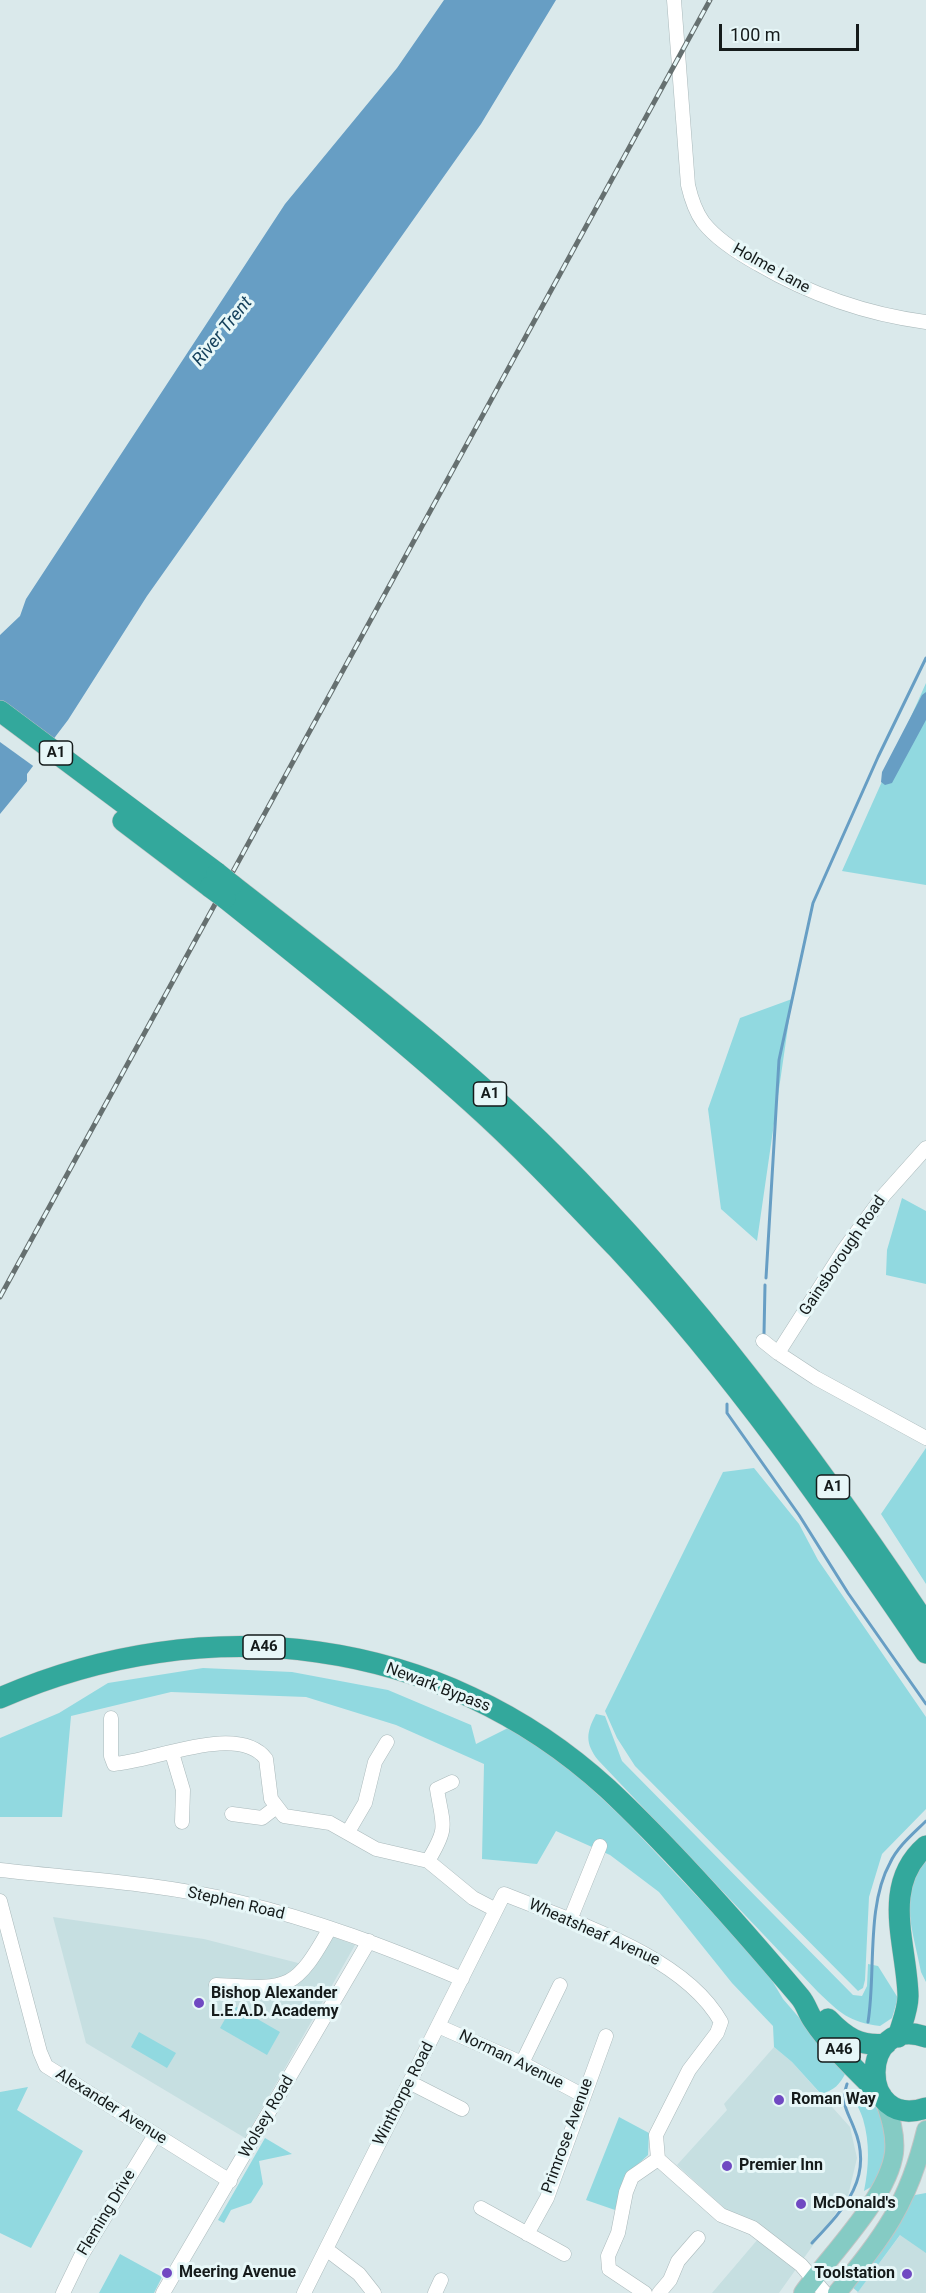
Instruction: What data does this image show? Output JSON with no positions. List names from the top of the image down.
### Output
{
  "streets": {
    "highway": ["A1", "A46", "Newark Bypass"],
    "street": [
      "Holme Lane",
      "Gainsborough Road",
      "Stephen Road",
      "Wheatsheaf Avenue",
      "Norman Avenue",
      "Winthorpe Road",
      "Alexander Avenue",
      "Wolsey Road",
      "Primrose Avenue",
      "Fleming Drive"
    ]
  },
  "crossings": [
    ["Stephen Road", "Winthorpe Road"],
    ["Stephen Road", "Wolsey Road"],
    ["Wheatsheaf Avenue", "Winthorpe Road"],
    ["Norman Avenue", "Winthorpe Road"],
    ["Norman Avenue", "Primrose Avenue"],
    ["Alexander Avenue", "Wolsey Road"],
    ["Alexander Avenue", "Fleming Drive"]
  ],
  "water": ["River Trent"],
  "places": [
    "Bishop Alexander L.E.A.D. Academy",
    "Roman Way",
    "Premier Inn",
    "McDonald's",
    "Meering Avenue",
    "Toolstation"
  ],
  "scale_bar": "100 m"
}
